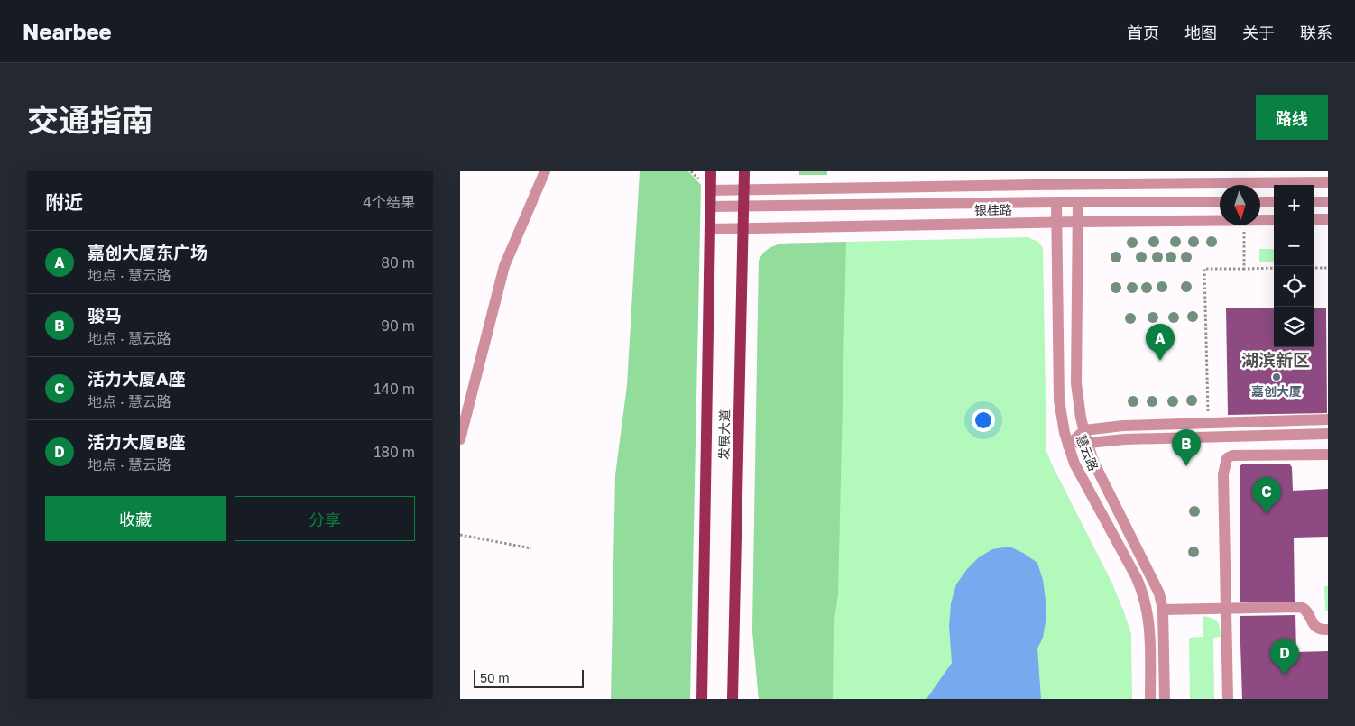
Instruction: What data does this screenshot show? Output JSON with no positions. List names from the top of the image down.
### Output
{
  "streets": {
    "main road": ["发展大道"],
    "street": ["银桂路", "慧云路"]
  },
  "crossings": [
    ["银桂路", "发展大道"],
    ["银桂路", "慧云路"]
  ],
  "districts": ["湖滨新区"],
  "places": ["嘉创大厦"],
  "scale_bar": "50 m",
  "north": "bottom",
  "page": {
    "header": "Nearbee",
    "nav": [
      "首页",
      "地图",
      "关于",
      "联系"
    ],
    "title": "交通指南",
    "buttons": [
      "路线",
      ["收藏", "分享"]
    ],
    "heading": ["附近", "4个结果"],
    "map_buttons": ["+", "−"],
    "list": [
      {
        "mark": "A",
        "name": "嘉创大厦东广场",
        "note": "地点 · 慧云路",
        "value": "80 m"
      },
      {
        "mark": "B",
        "name": "骏马",
        "note": "地点 · 慧云路",
        "value": "90 m"
      },
      {
        "mark": "C",
        "name": "活力大厦A座",
        "note": "地点 · 慧云路",
        "value": "140 m"
      },
      {
        "mark": "D",
        "name": "活力大厦B座",
        "note": "地点 · 慧云路",
        "value": "180 m"
      }
    ],
    "pins": [
      "A",
      "B",
      "C",
      "D"
    ],
    "scale": "50 m"
  }
}
